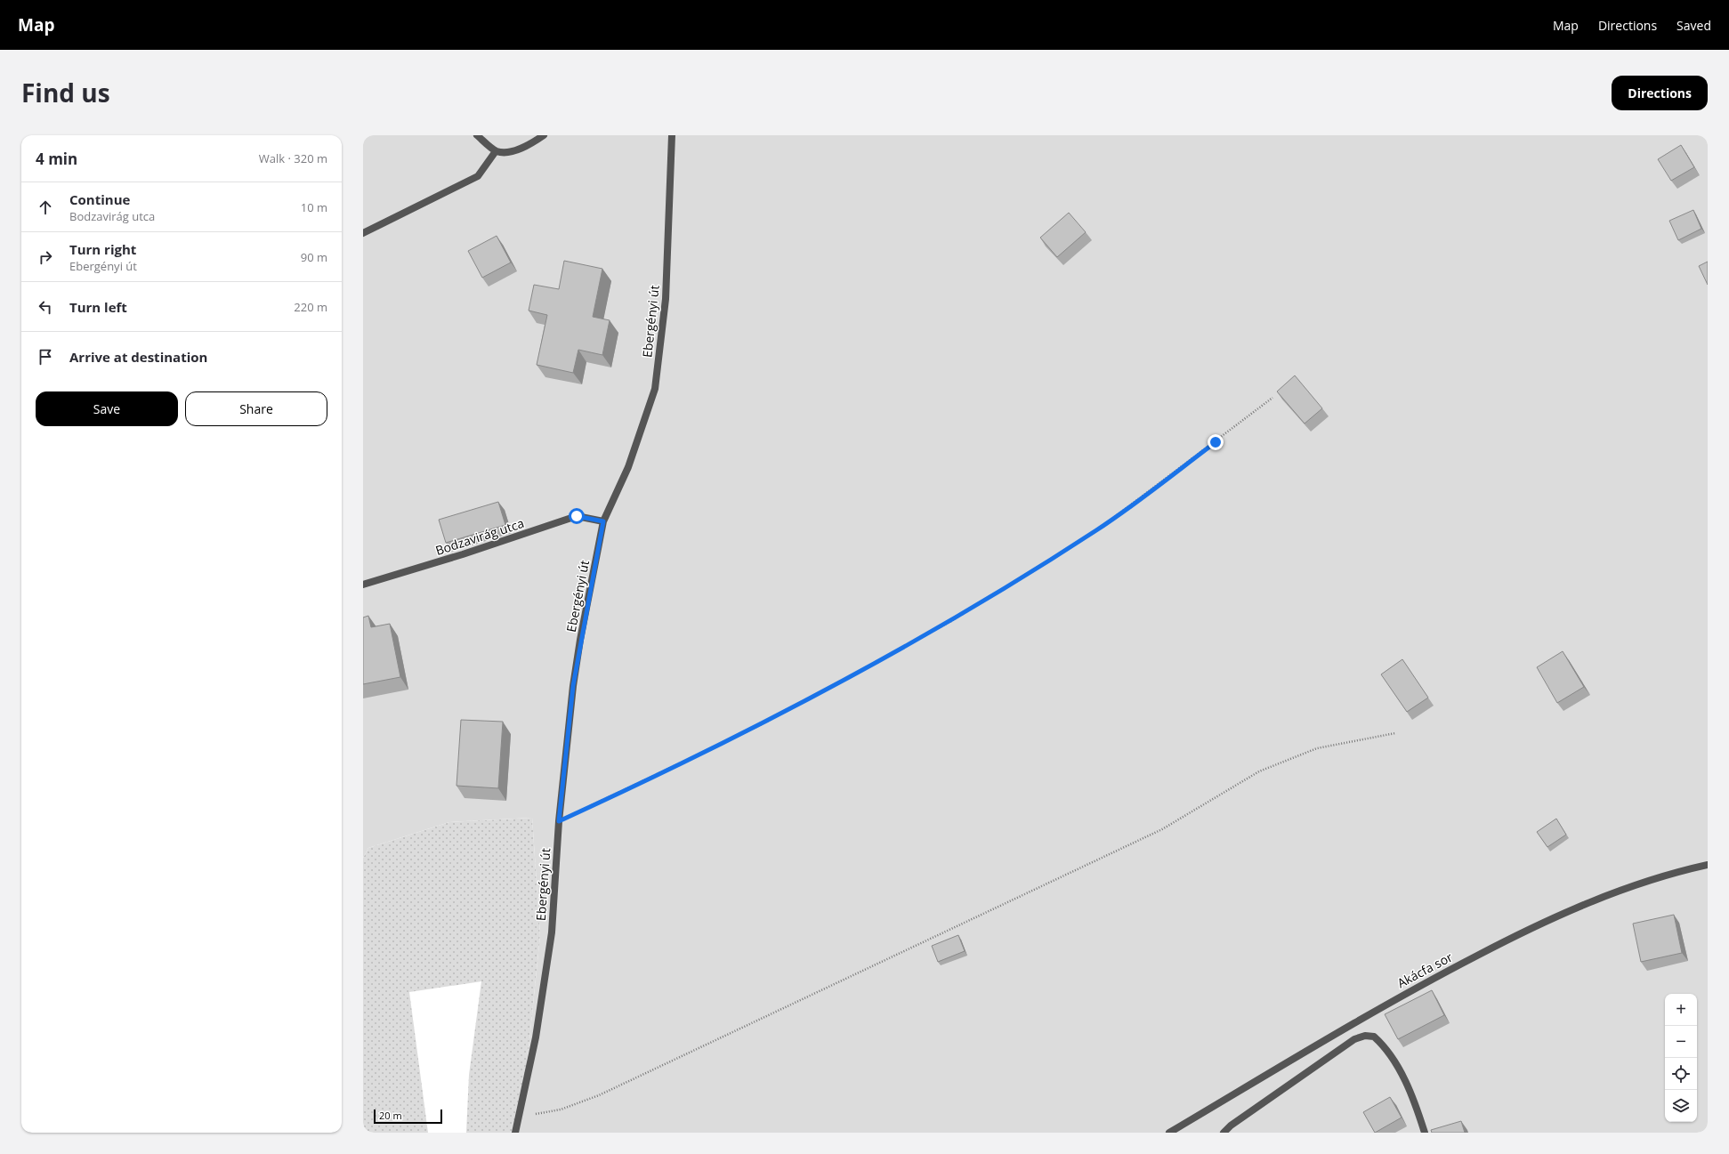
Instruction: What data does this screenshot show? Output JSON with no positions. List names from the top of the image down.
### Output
{
  "streets": {
    "street": ["Ebergényi út", "Bodzavirág utca", "Akácfa sor"]
  },
  "crossings": [
    ["Ebergényi út", "Bodzavirág utca"]
  ],
  "scale_bar": "20 m",
  "page": {
    "header": "Map",
    "nav": ["Map", "Directions", "Saved"],
    "title": "Find us",
    "buttons": [
      "Directions",
      ["Save", "Share"]
    ],
    "heading": ["4 min", "Walk · 320 m"],
    "list": [
      ["Continue", "Bodzavirág utca", "10 m"],
      ["Turn right", "Ebergényi út", "90 m"],
      ["Turn left", "220 m"],
      "Arrive at destination"
    ],
    "map_buttons": ["+", "−"],
    "scale": "20 m"
  }
}
